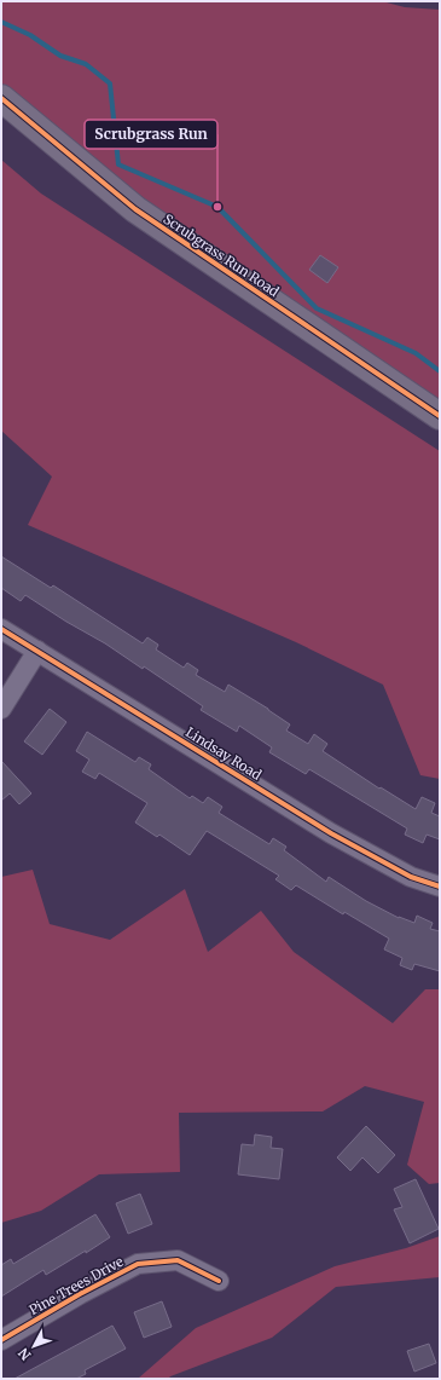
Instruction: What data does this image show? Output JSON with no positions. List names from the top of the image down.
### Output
{
  "streets": {
    "street": ["Scrubgrass Run Road", "Lindsay Road", "Pine Trees Drive"]
  },
  "places": ["Scrubgrass Run"],
  "north": "bottom left"
}
